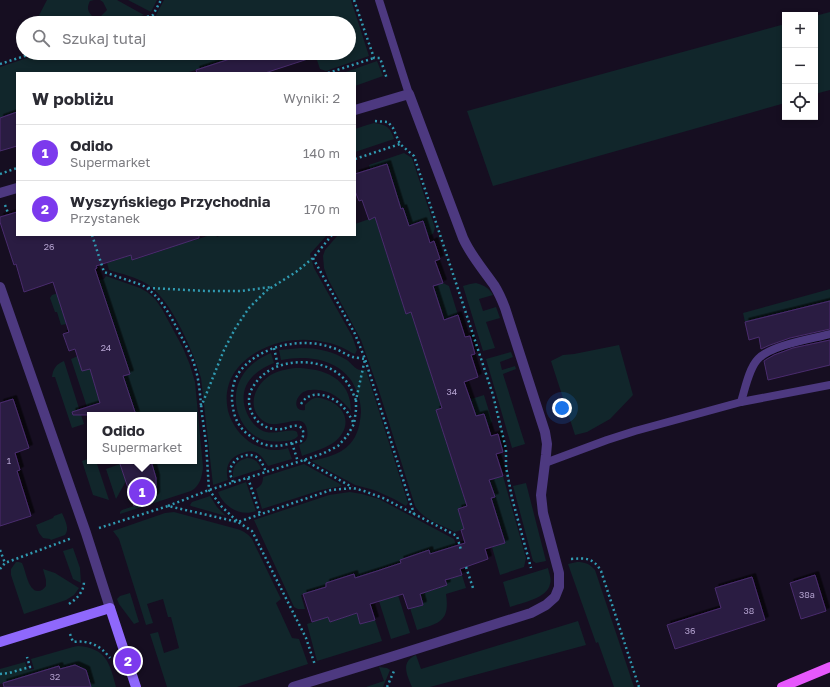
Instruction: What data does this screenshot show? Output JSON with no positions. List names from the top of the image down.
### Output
{
  "house_numbers": [
    "26",
    "24",
    "34",
    "1",
    "38a",
    "38",
    "36",
    "32"
  ],
  "page": {
    "map_buttons": ["+", "−"],
    "search": "Szukaj tutaj",
    "heading": ["W pobliżu", "Wyniki: 2"],
    "list": [
      {
        "mark": "1",
        "name": "Odido",
        "note": "Supermarket",
        "value": "140 m"
      },
      {
        "mark": "2",
        "name": "Wyszyńskiego Przychodnia",
        "note": "Przystanek",
        "value": "170 m"
      }
    ],
    "popup": ["Odido", "Supermarket"],
    "pins": ["1", "2"]
  }
}
